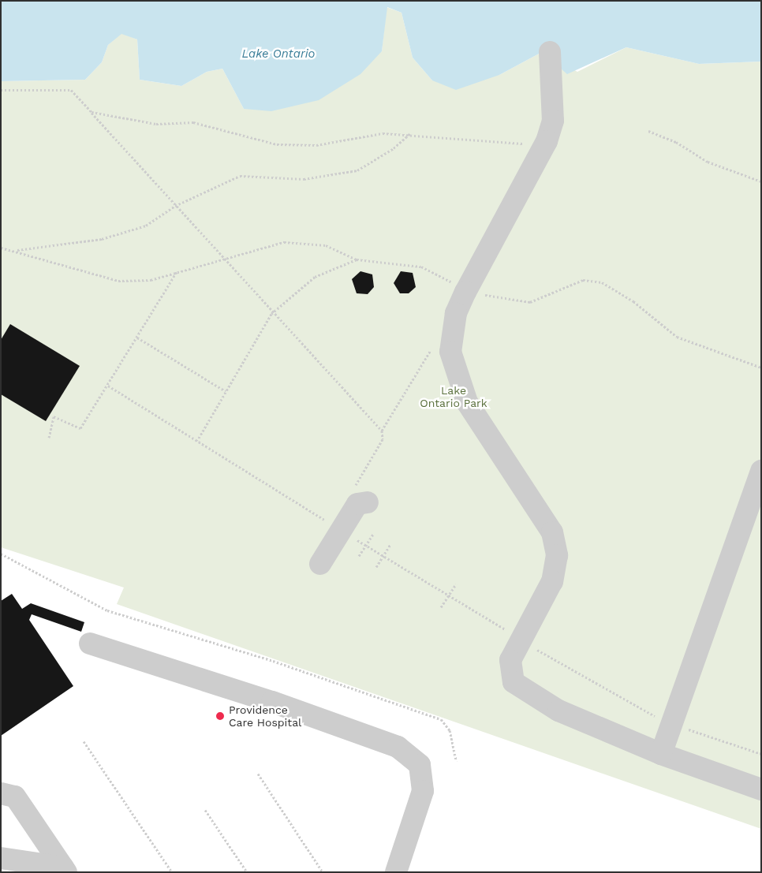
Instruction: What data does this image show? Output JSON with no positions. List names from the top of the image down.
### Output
{
  "water": ["Lake Ontario"],
  "parks": ["Lake Ontario Park"],
  "places": ["Providence Care Hospital"]
}
